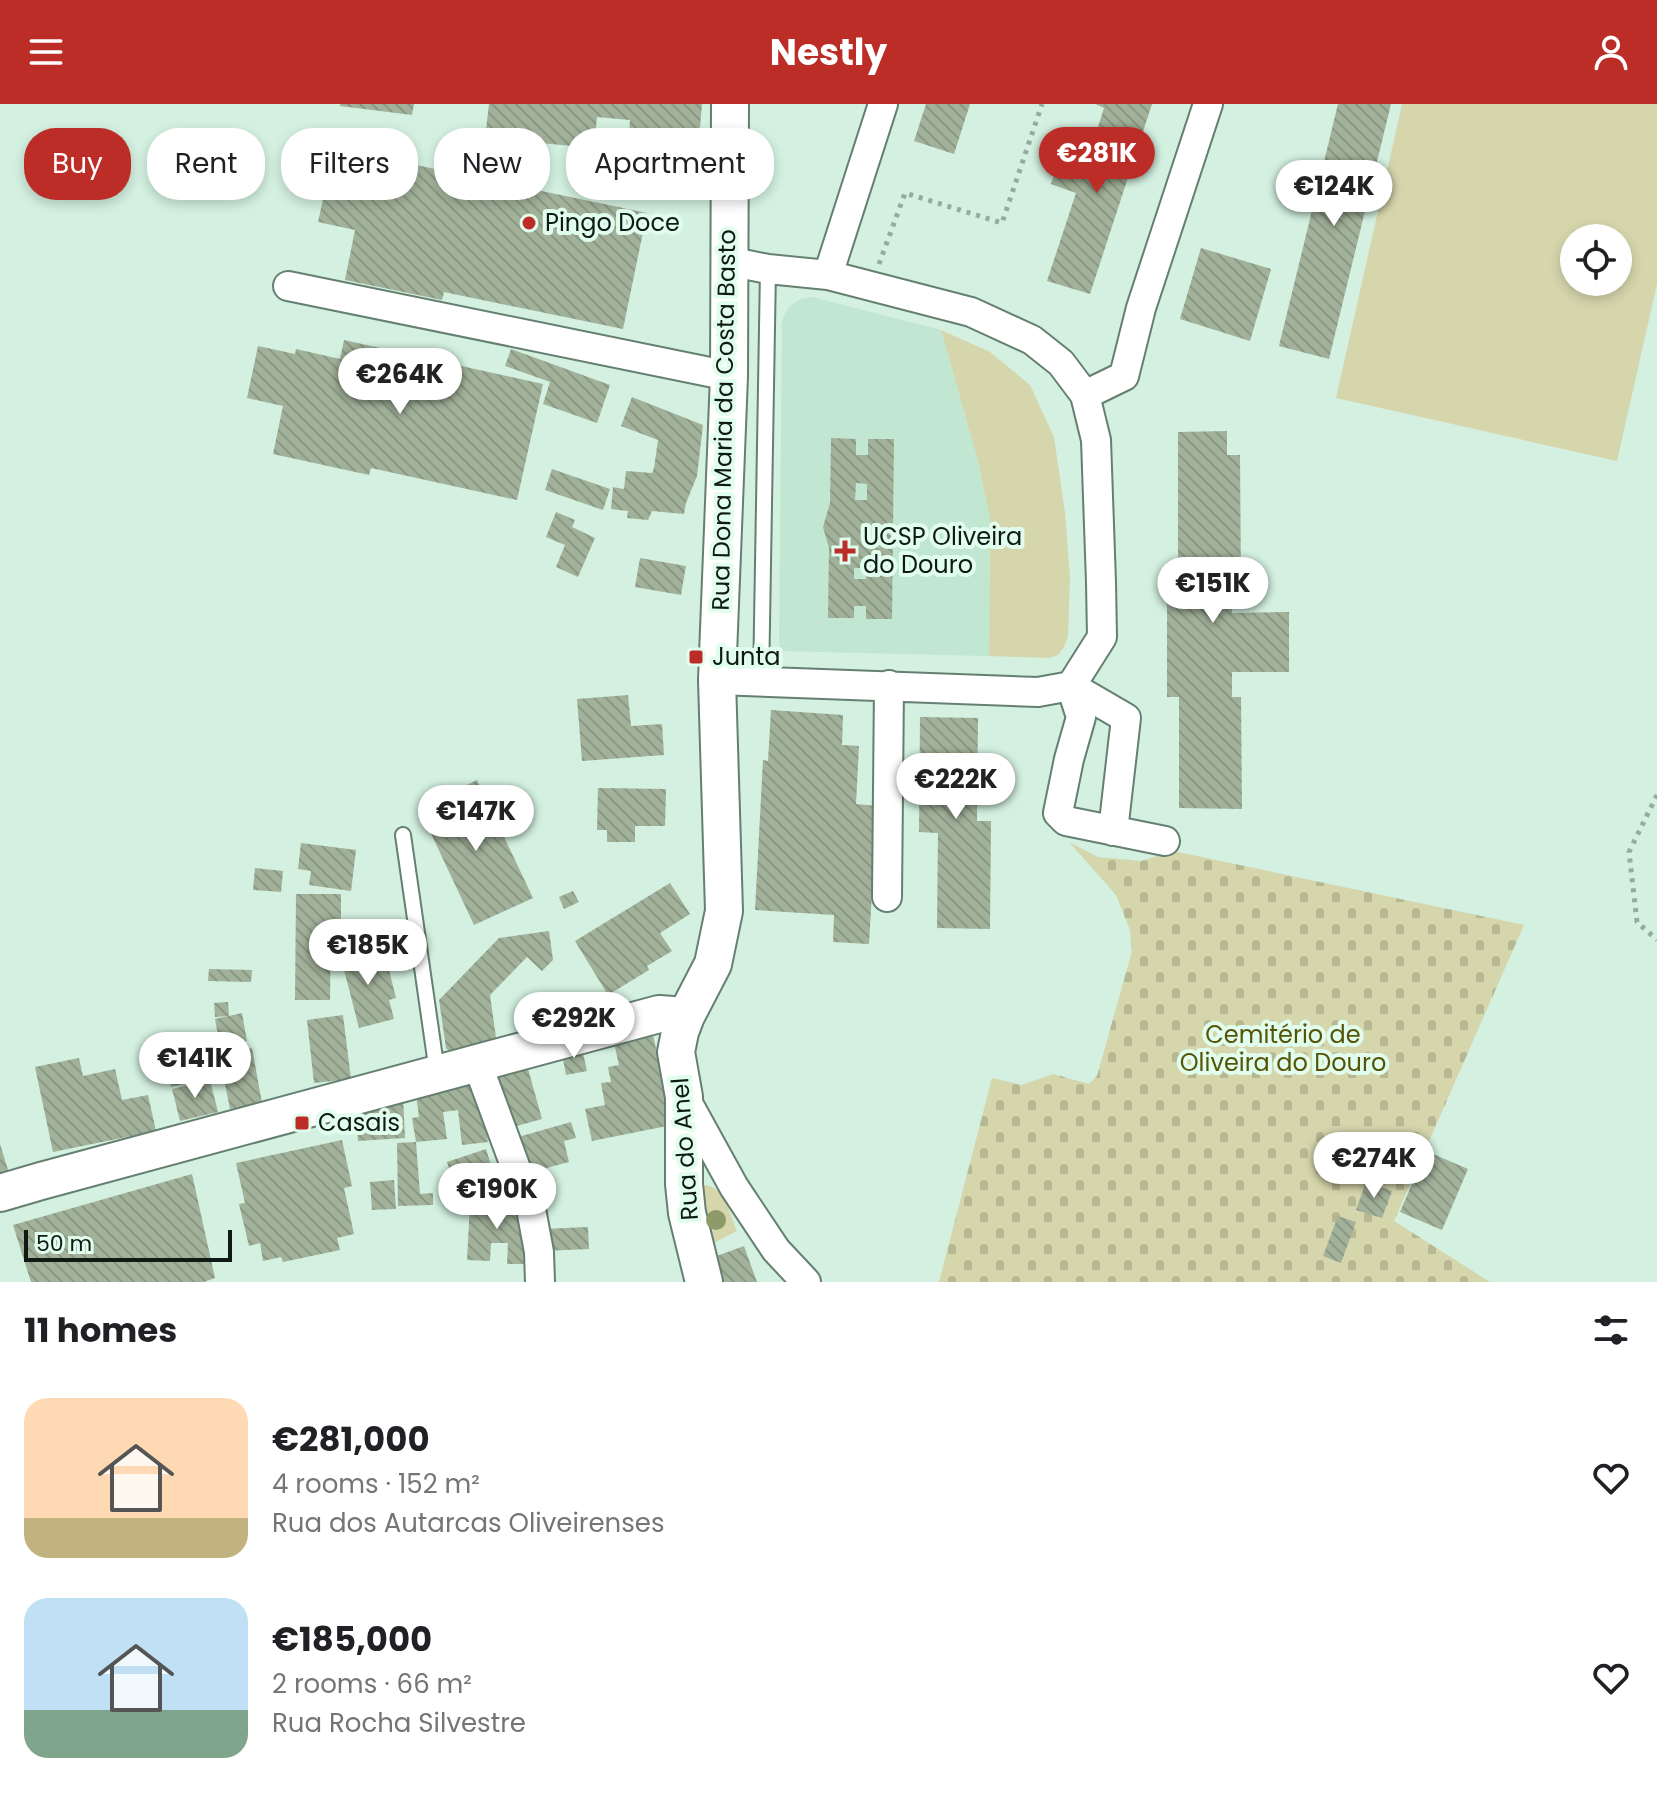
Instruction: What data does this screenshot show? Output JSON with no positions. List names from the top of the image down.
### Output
{
  "streets": {
    "street": ["Rua Dona Maria da Costa Basto", "Rua do Anel"]
  },
  "crossings": [
    ["Rua Dona Maria da Costa Basto", "Rua do Anel"]
  ],
  "parks": ["Cemitério de Oliveira do Douro"],
  "places": {
    "other": ["Pingo Doce"],
    "health": ["UCSP Oliveira do Douro"],
    "transit": ["Junta", "Casais"]
  },
  "scale_bar": "50 m",
  "page": {
    "header": "Nestly",
    "price": [
      "€281K",
      "€124K",
      "€264K",
      "€151K",
      "€222K",
      "€147K",
      "€185K",
      "€292K",
      "€141K",
      "€274K",
      "€190K"
    ],
    "chip": [
      "Buy",
      "Rent",
      "Filters",
      "New",
      "Apartment"
    ],
    "scale": "50 m",
    "heading": "11 homes",
    "list": [
      {
        "name": "€281,000",
        "note": "4 rooms · 152 m² · Rua dos Autarcas Oliveirenses"
      },
      {
        "name": "€185,000",
        "note": "2 rooms · 66 m² · Rua Rocha Silvestre"
      }
    ]
  }
}
